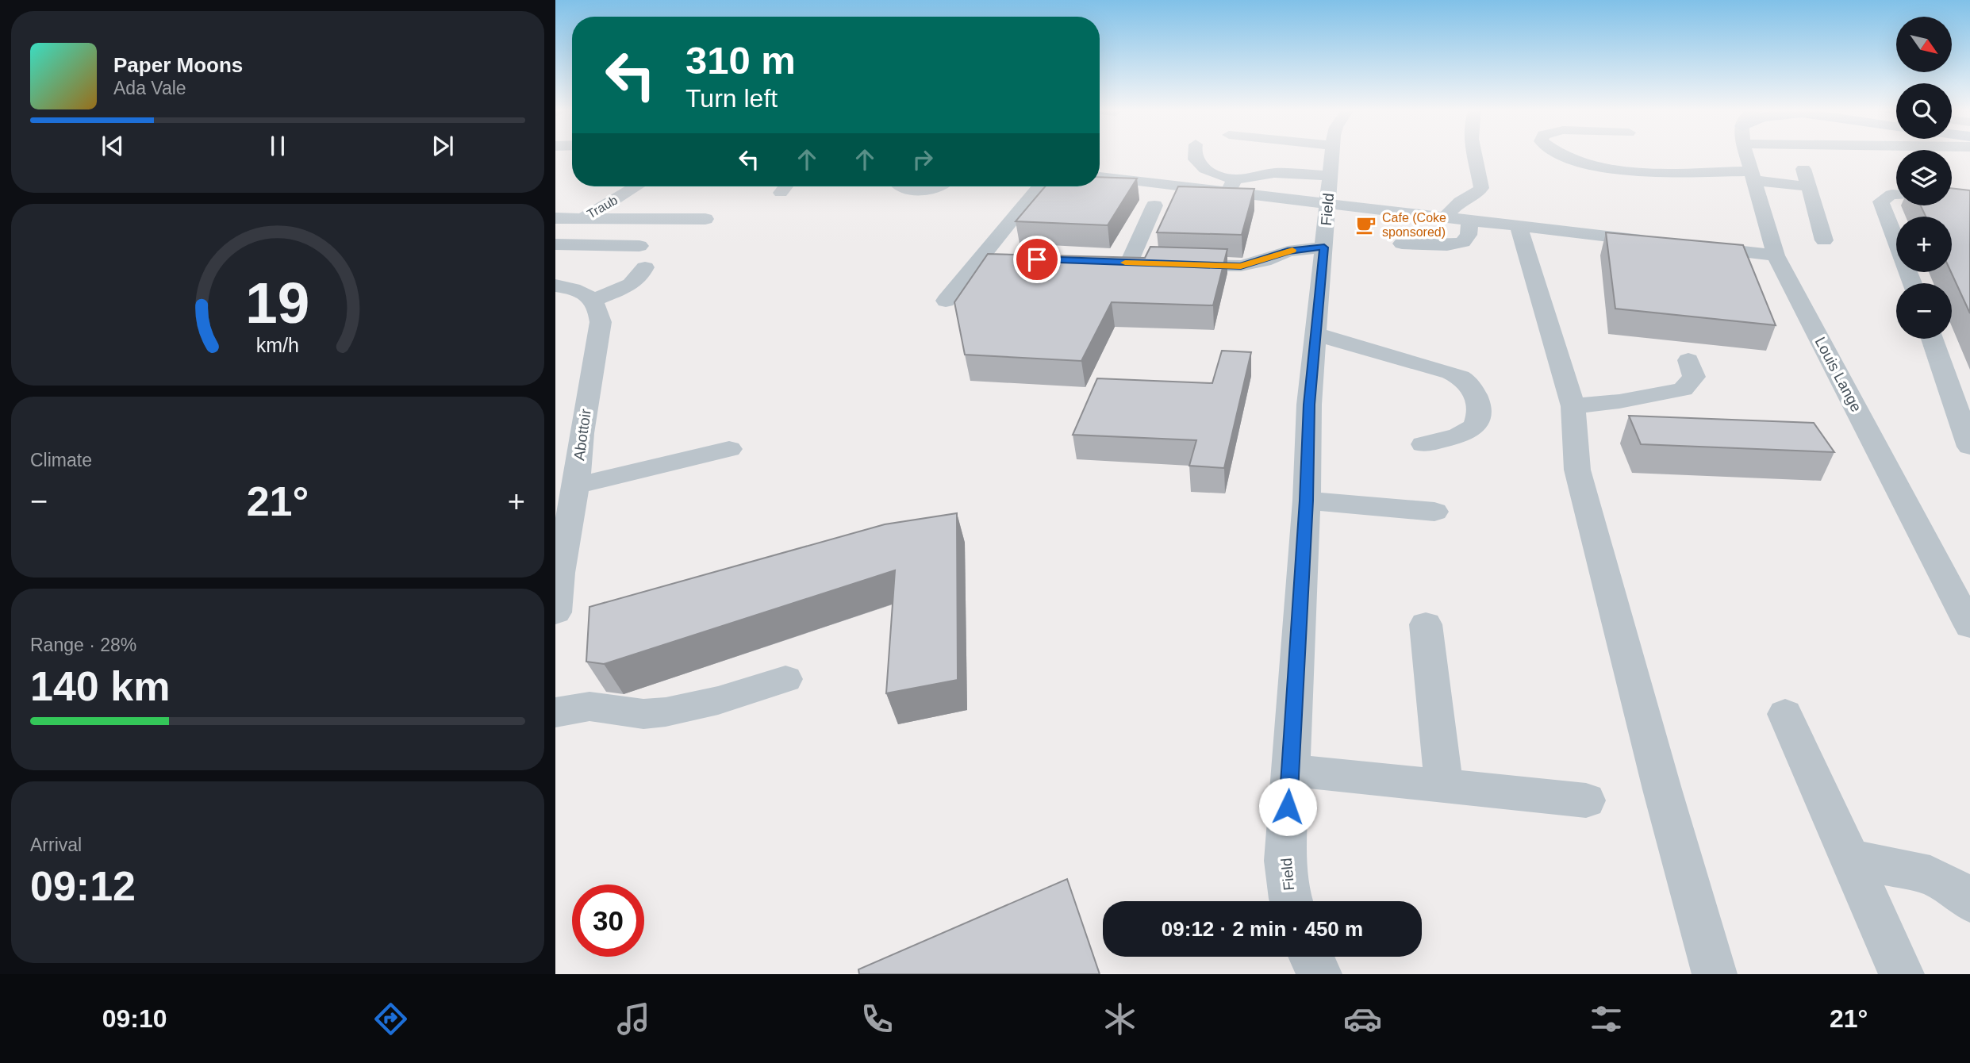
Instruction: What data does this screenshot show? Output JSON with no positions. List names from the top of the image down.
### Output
{
  "streets": {
    "street": [
      "Traub",
      "Field",
      "Louis Lange",
      "Abottoir"
    ]
  },
  "places": {
    "cafe": ["Cafe (Coke sponsored)"]
  },
  "north": "bottom right",
  "page": {
    "map_buttons": ["+", "−"],
    "turn": ["310 m", "Turn left"],
    "song": ["Paper Moons", "Ada Vale"],
    "tile": [
      "Climate",
      ["Range · 28%", "140 km"],
      ["Arrival", "09:12"]
    ],
    "heat": ["−", "21°", "+"],
    "limit": "30",
    "trip": "09:12 · 2 min · 450 m",
    "tabs": ["09:10", "21°"],
    "gauge": ["19", "km/h"]
  }
}
